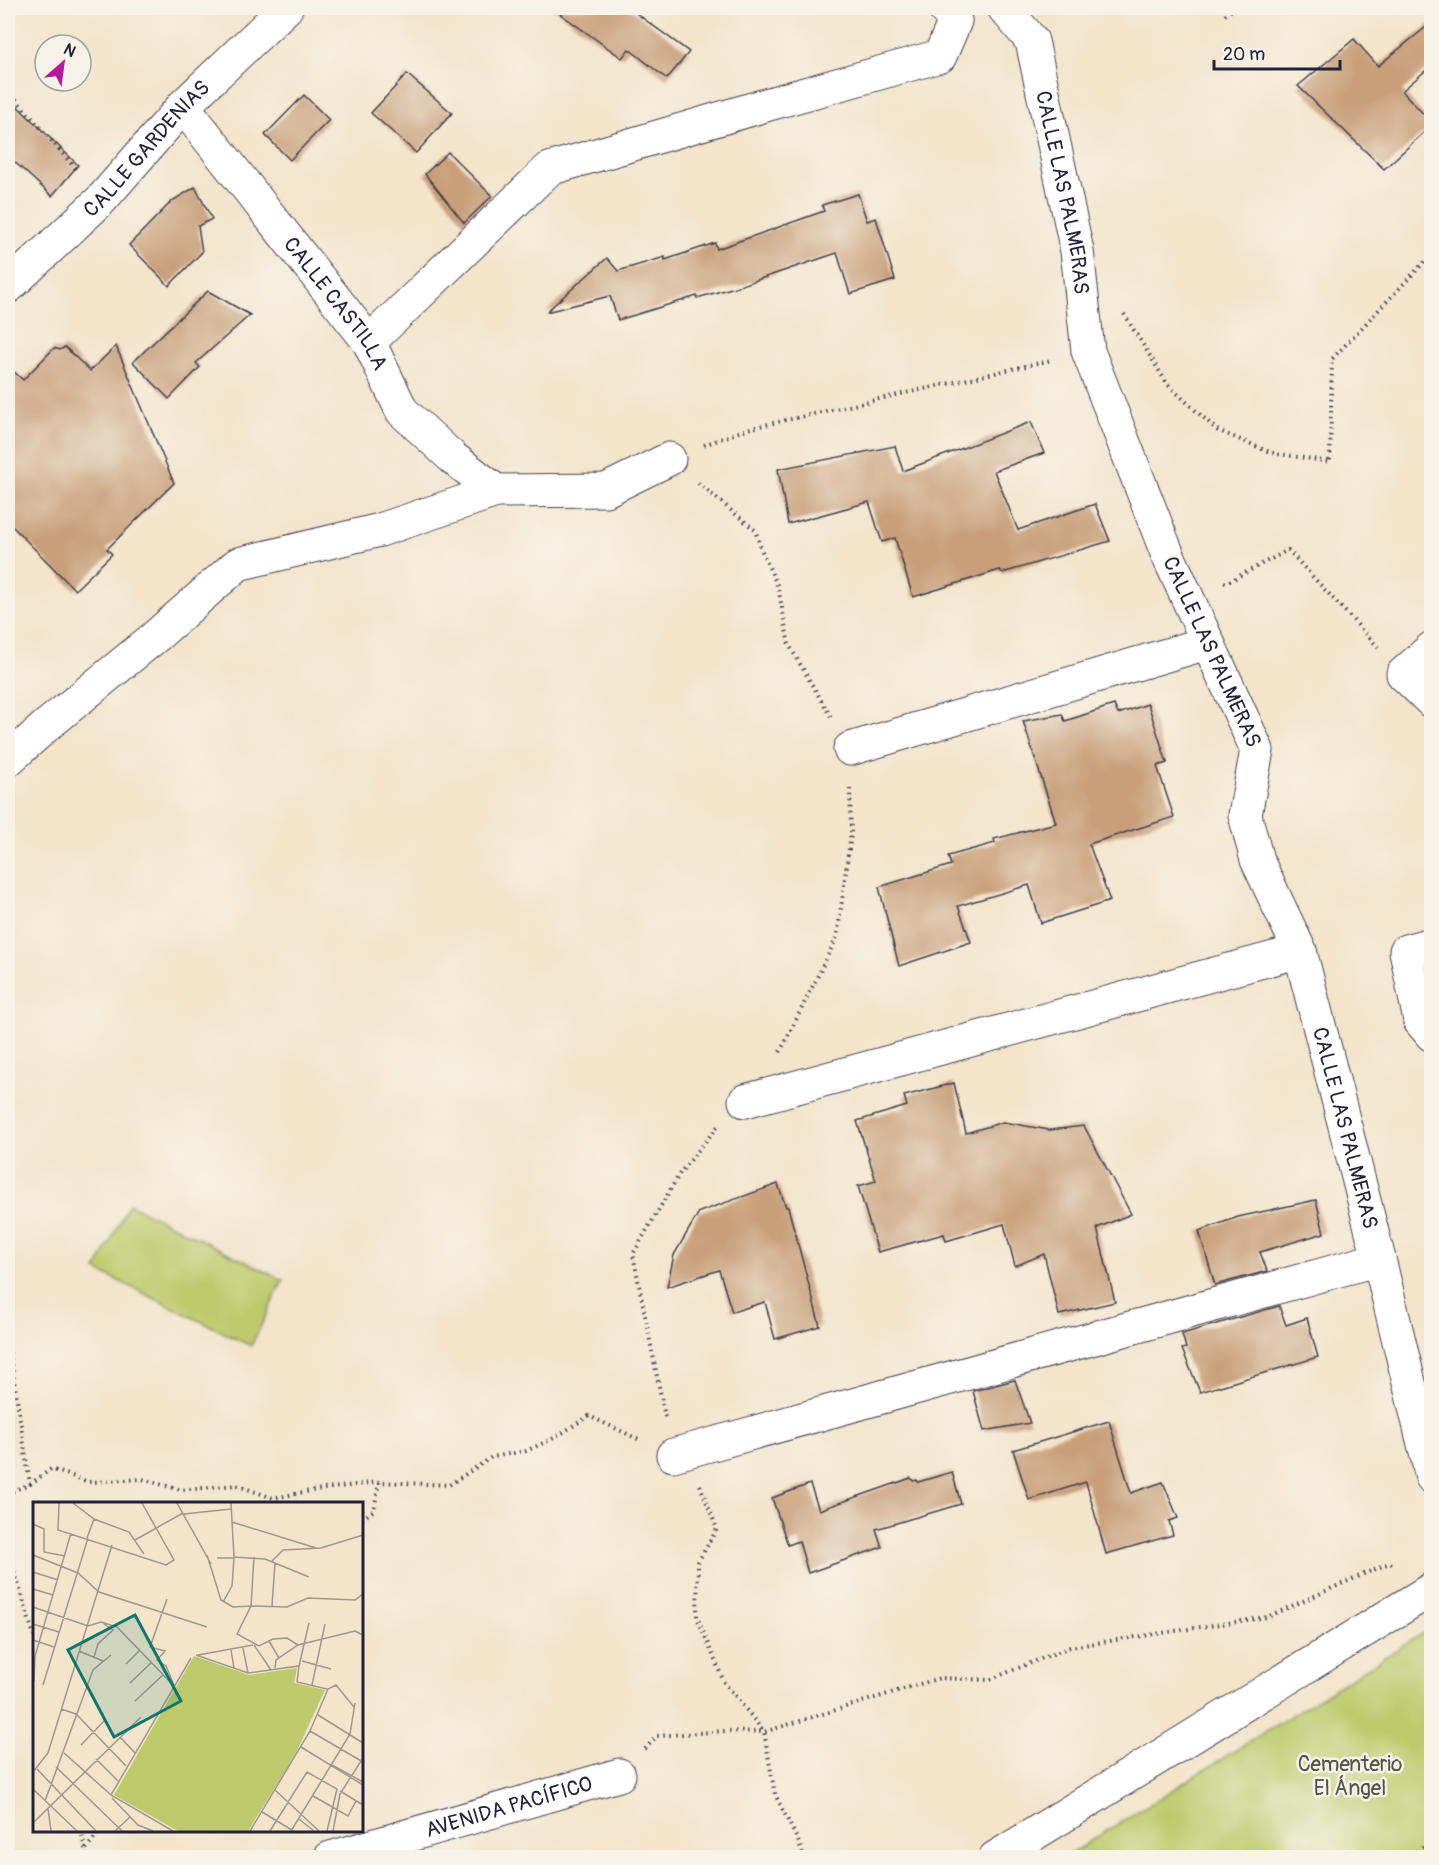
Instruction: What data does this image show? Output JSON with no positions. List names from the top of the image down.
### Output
{
  "streets": {
    "street": [
      "CALLE GARDENIAS",
      "CALLE LAS PALMERAS",
      "CALLE CASTILLA",
      "AVENIDA PACÍFICO"
    ]
  },
  "crossings": [
    ["CALLE GARDENIAS", "CALLE CASTILLA"]
  ],
  "parks": ["Cementerio El Ángel"],
  "scale_bar": "20 m",
  "north": "top right"
}
